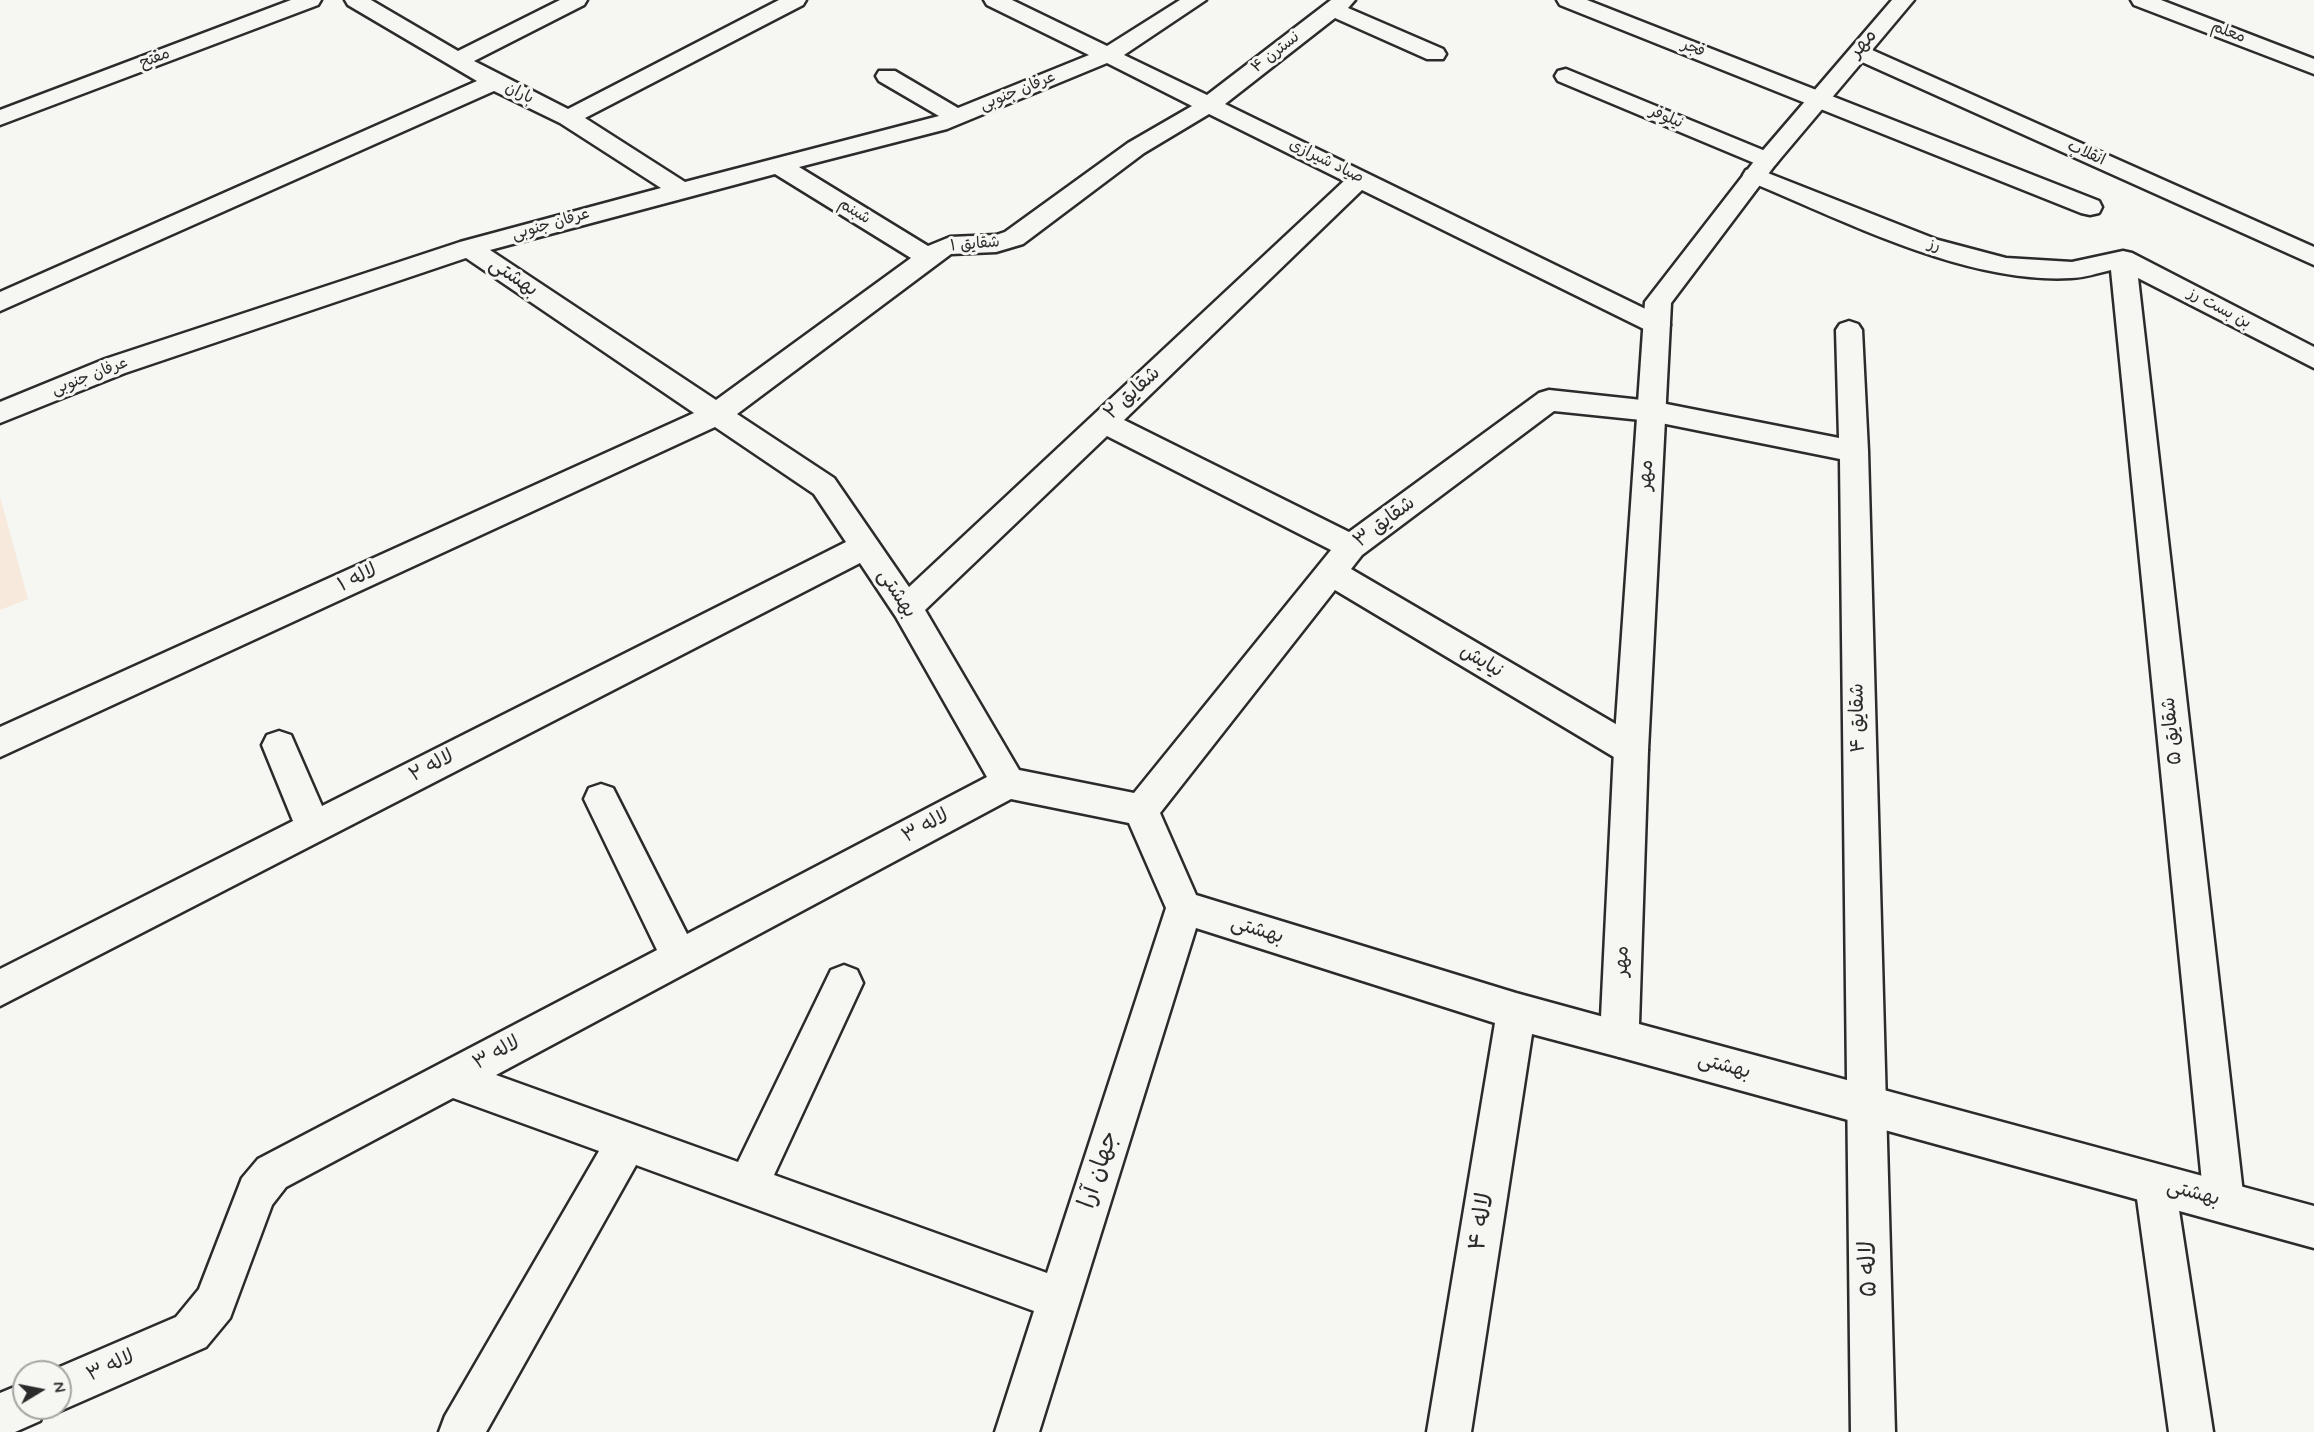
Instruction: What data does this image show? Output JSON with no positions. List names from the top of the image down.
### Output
{
  "streets": {
    "street": [
      "معلم",
      "مهر",
      "فجر",
      "نسترن ۴",
      "مفتح",
      "عرفان جنوبی",
      "باران",
      "نیلوفر",
      "انقلاب",
      "صیاد شیرازی",
      "شبنم",
      "شقایق ۱",
      "رز",
      "بهشتی",
      "بن بست رز",
      "شقایق ۲",
      "شقایق ۳",
      "لاله ۱",
      "نیایش",
      "شقایق ۴",
      "شقایق ۵",
      "لاله ۲",
      "لاله ۳",
      "جهان آرا",
      "لاله ۴",
      "لاله ۵"
    ]
  },
  "crossings": [
    ["مهر", "فجر"],
    ["مهر", "نیلوفر"],
    ["مهر", "انقلاب"],
    ["مهر", "صیاد شیرازی"],
    ["مهر", "رز"],
    ["مهر", "بهشتی"],
    ["مهر", "شقایق ۳"],
    ["مهر", "نیایش"],
    ["نسترن ۴", "صیاد شیرازی"],
    ["نسترن ۴", "شقایق ۱"],
    ["عرفان جنوبی", "باران"],
    ["عرفان جنوبی", "صیاد شیرازی"],
    ["عرفان جنوبی", "شبنم"],
    ["عرفان جنوبی", "بهشتی"],
    ["نیلوفر", "رز"],
    ["صیاد شیرازی", "شقایق ۱"],
    ["صیاد شیرازی", "شقایق ۲"],
    ["شبنم", "شقایق ۱"],
    ["شقایق ۱", "بهشتی"],
    ["شقایق ۱", "لاله ۱"],
    ["رز", "بن بست رز"],
    ["رز", "شقایق ۵"],
    ["بهشتی", "شقایق ۲"],
    ["بهشتی", "لاله ۱"],
    ["بهشتی", "شقایق ۴"],
    ["بهشتی", "شقایق ۵"],
    ["بهشتی", "لاله ۲"],
    ["بهشتی", "لاله ۳"],
    ["بهشتی", "جهان آرا"],
    ["بهشتی", "لاله ۴"],
    ["بهشتی", "لاله ۵"],
    ["بن بست رز", "شقایق ۵"],
    ["شقایق ۳", "نیایش"],
    ["شقایق ۳", "شقایق ۴"],
    ["شقایق ۴", "لاله ۵"]
  ],
  "north": "right"
}
